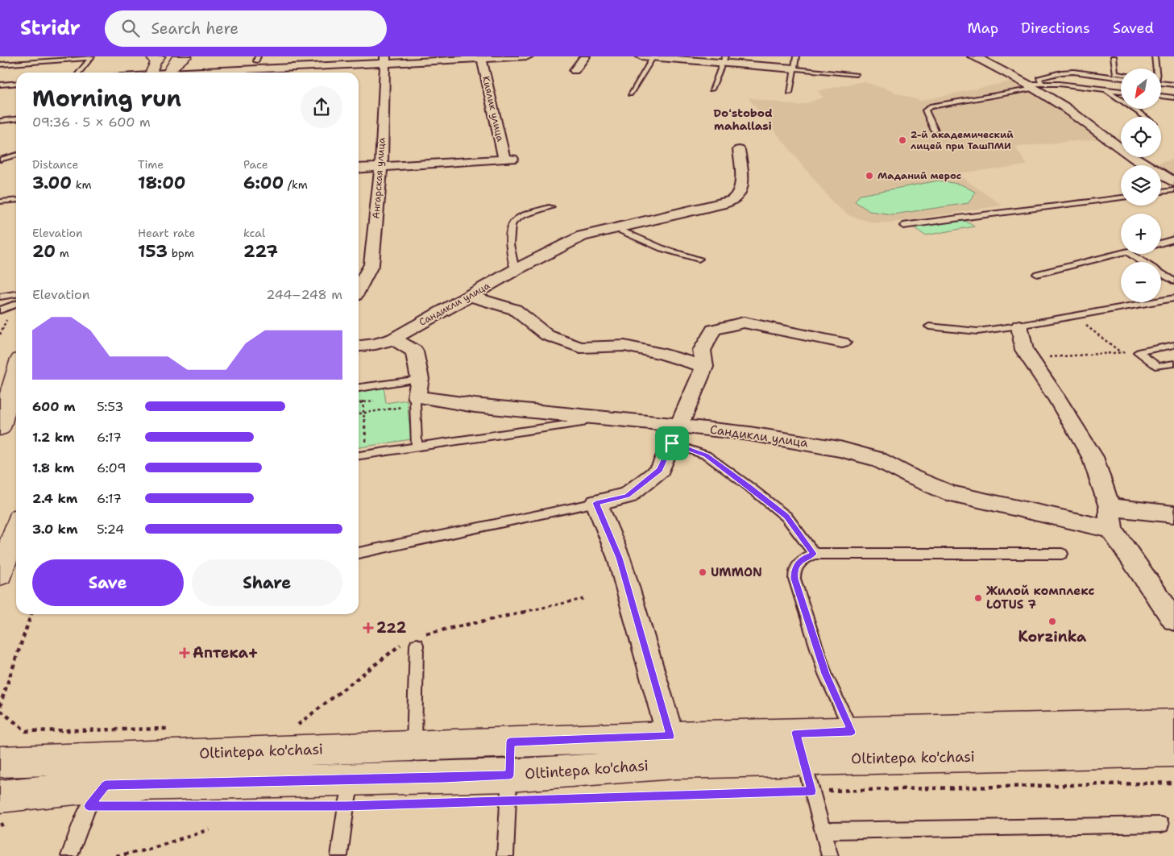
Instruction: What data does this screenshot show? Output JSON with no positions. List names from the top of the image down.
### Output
{
  "streets": {
    "main road": ["Oltintepa ko'chasi"],
    "street": ["Киялик улица", "Ангарская улица", "Сандикли улица"]
  },
  "crossings": [
    ["Киялик улица", "Ангарская улица"]
  ],
  "districts": ["Doʻstobod mahallasi"],
  "places": {
    "other": [
      "2-й академический лицей при ТашПМИ",
      "Маданий мерос",
      "UMMON",
      "Жилой комплекс LOTUS 7",
      "Korzinka"
    ],
    "health": ["222", "Аптека+"]
  },
  "north": "bottom left",
  "page": {
    "header": "Stridr",
    "search": "Search here",
    "nav": ["Map", "Directions", "Saved"],
    "map_buttons": ["+", "−"],
    "heading": ["Morning run", "09:36 · 5 × 600 m"],
    "stats": [
      ["Distance", "3.00 km"],
      ["Time", "18:00"],
      ["Pace", "6:00 /km"],
      ["Elevation", "20 m"],
      ["Heart rate", "153 bpm"],
      ["kcal", "227"]
    ],
    "chart": ["Elevation", "244–248 m"],
    "list": [
      {
        "name": "600 m",
        "note": "5:53"
      },
      {
        "name": "1.2 km",
        "note": "6:17"
      },
      {
        "name": "1.8 km",
        "note": "6:09"
      },
      {
        "name": "2.4 km",
        "note": "6:17"
      },
      {
        "name": "3.0 km",
        "note": "5:24"
      }
    ],
    "buttons": ["Save", "Share"]
  }
}
